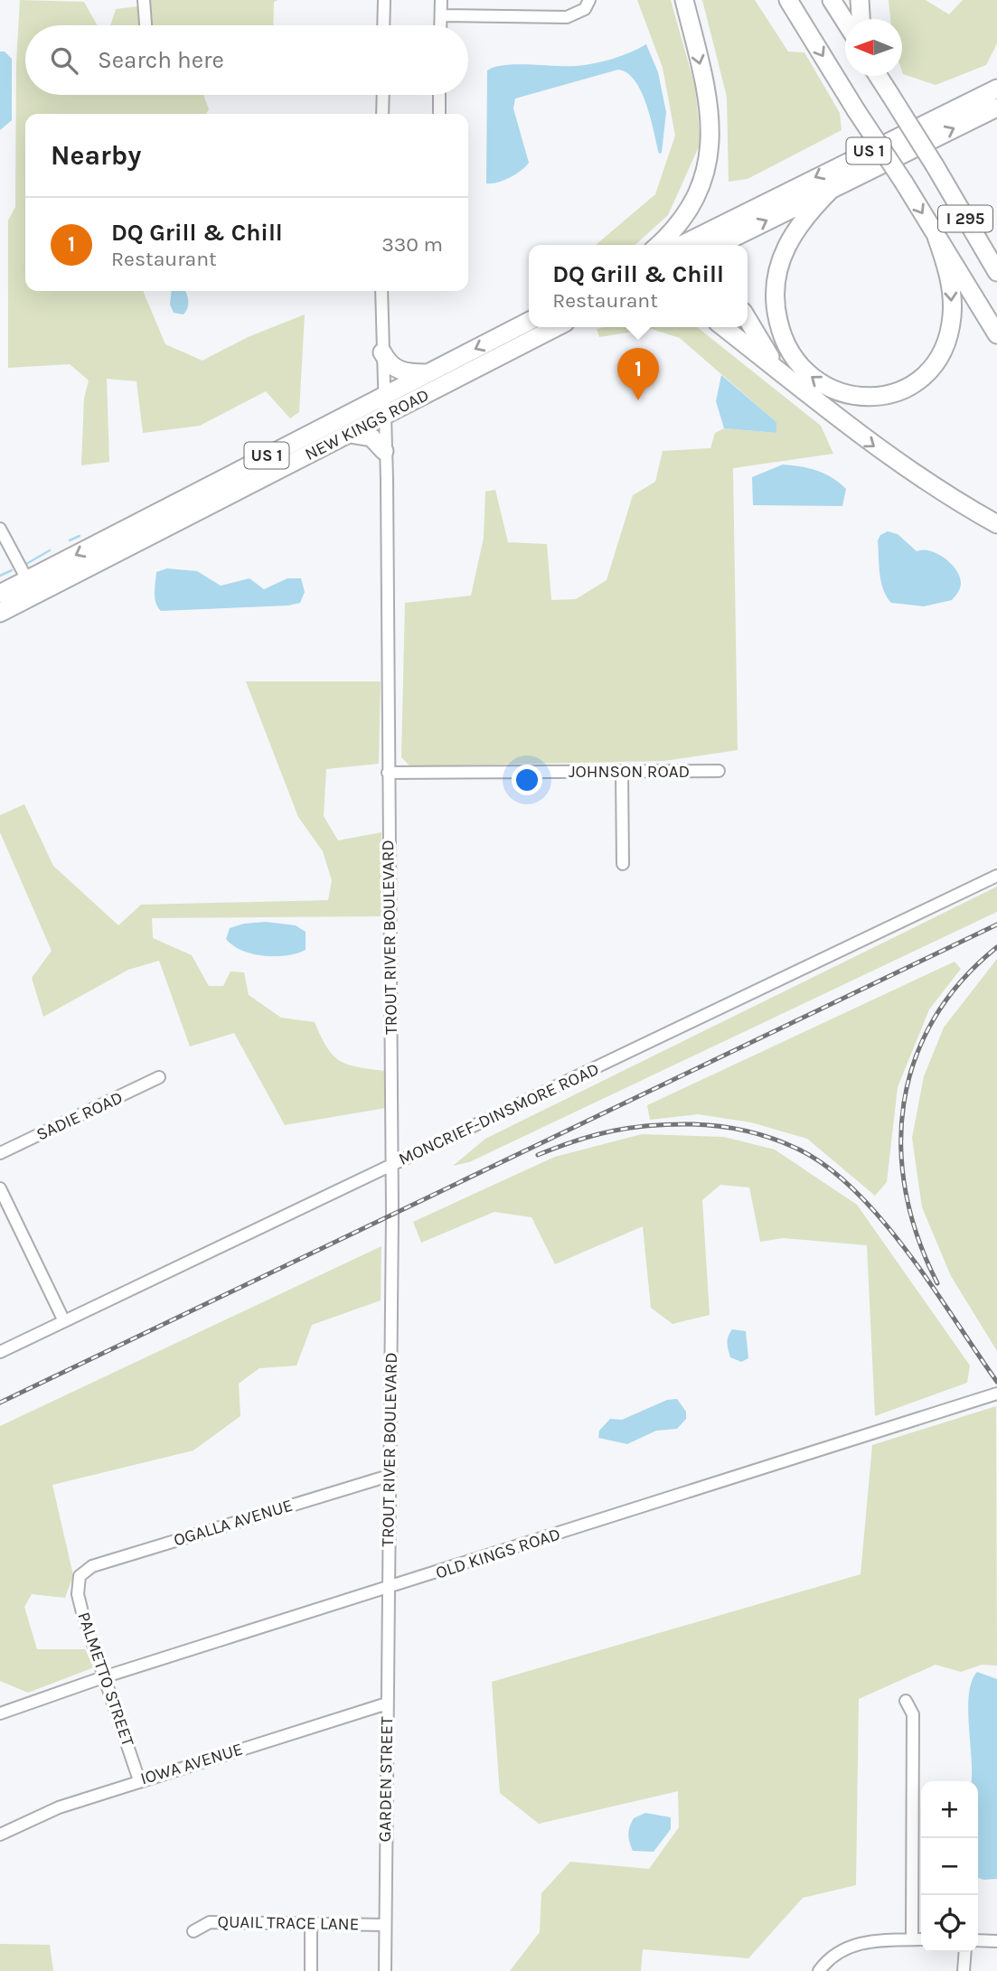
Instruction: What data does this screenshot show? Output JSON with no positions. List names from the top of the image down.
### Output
{
  "streets": {
    "highway": ["US 1", "I 295", "NEW KINGS ROAD"],
    "street": [
      "JOHNSON ROAD",
      "TROUT RIVER BOULEVARD",
      "MONCRIEF-DINSMORE ROAD",
      "SADIE ROAD",
      "OGALLA AVENUE",
      "OLD KINGS ROAD",
      "PALMETTO STREET",
      "IOWA AVENUE",
      "GARDEN STREET",
      "QUAIL TRACE LANE"
    ]
  },
  "crossings": [
    ["NEW KINGS ROAD", "TROUT RIVER BOULEVARD"],
    ["JOHNSON ROAD", "TROUT RIVER BOULEVARD"],
    ["TROUT RIVER BOULEVARD", "MONCRIEF-DINSMORE ROAD"],
    ["TROUT RIVER BOULEVARD", "OGALLA AVENUE"],
    ["TROUT RIVER BOULEVARD", "OLD KINGS ROAD"],
    ["TROUT RIVER BOULEVARD", "GARDEN STREET"],
    ["OGALLA AVENUE", "PALMETTO STREET"],
    ["OLD KINGS ROAD", "PALMETTO STREET"],
    ["OLD KINGS ROAD", "GARDEN STREET"],
    ["PALMETTO STREET", "IOWA AVENUE"],
    ["IOWA AVENUE", "GARDEN STREET"],
    ["GARDEN STREET", "QUAIL TRACE LANE"]
  ],
  "north": "left",
  "page": {
    "search": "Search here",
    "heading": "Nearby",
    "list": [
      {
        "mark": "1",
        "name": "DQ Grill & Chill",
        "note": "Restaurant",
        "value": "330 m"
      }
    ],
    "popup": ["DQ Grill & Chill", "Restaurant"],
    "pins": "1",
    "map_buttons": ["+", "−"]
  }
}
